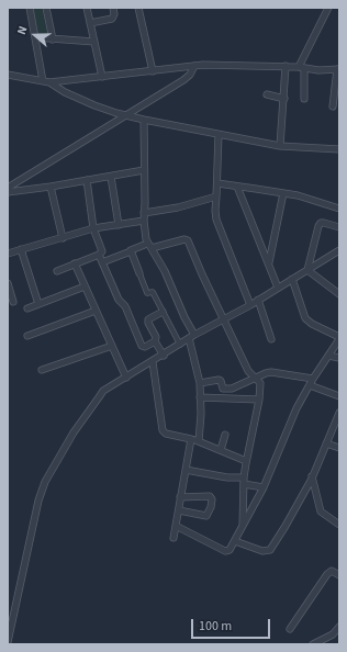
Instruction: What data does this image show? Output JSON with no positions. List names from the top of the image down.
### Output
{
  "scale_bar": "100 m",
  "north": "left"
}
